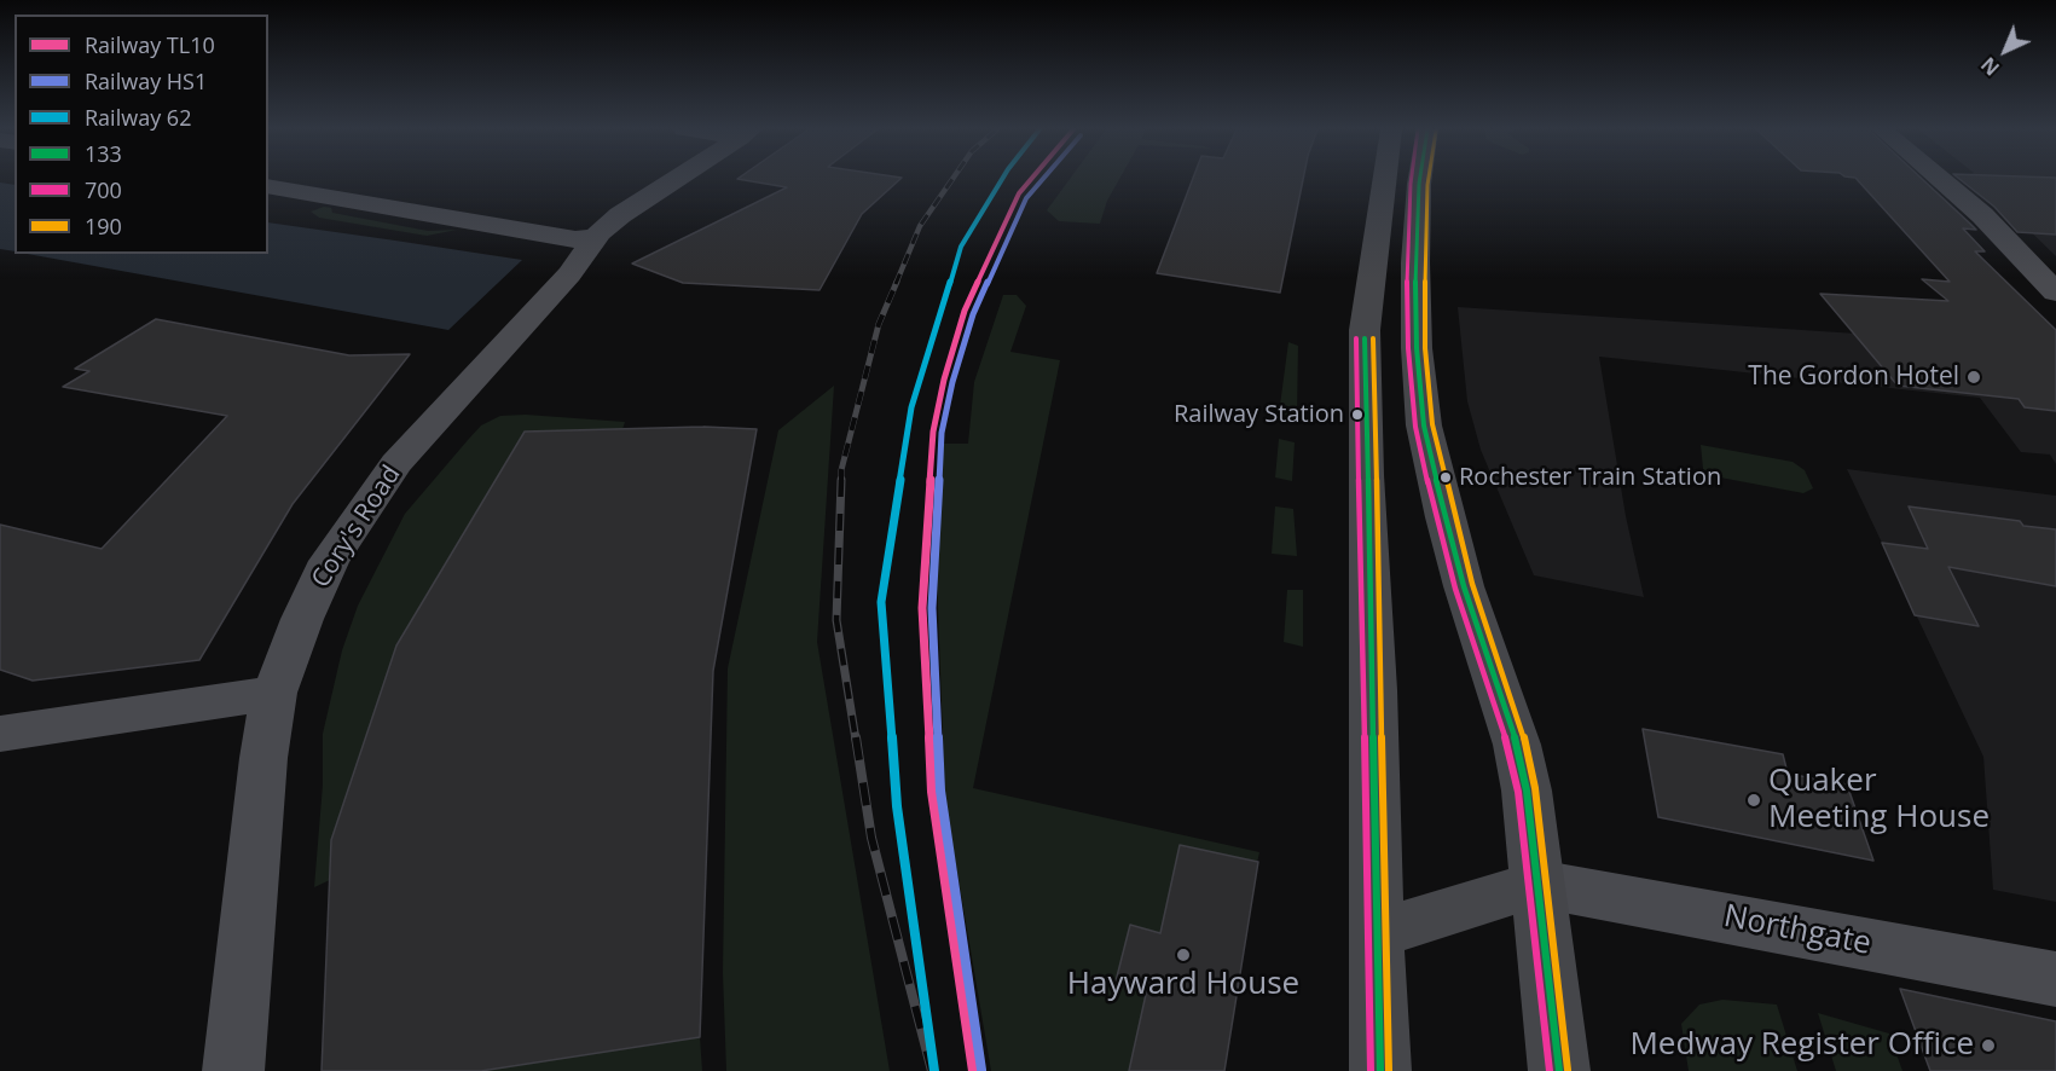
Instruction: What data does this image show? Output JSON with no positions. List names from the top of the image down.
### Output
{
  "streets": {
    "street": ["Cory's Road", "Northgate"]
  },
  "places": [
    "The Gordon Hotel",
    "Railway Station",
    "Rochester Train Station",
    "Quaker Meeting House",
    "Hayward House",
    "Medway Register Office"
  ],
  "lines": [
    "rail line TL10",
    "rail line HS1",
    "rail line 62",
    "transit line 133",
    "transit line 700",
    "transit line 190"
  ],
  "legend": [
    "Railway TL10",
    "Railway HS1",
    "Railway 62",
    "133",
    "700",
    "190"
  ],
  "north": "bottom left"
}
